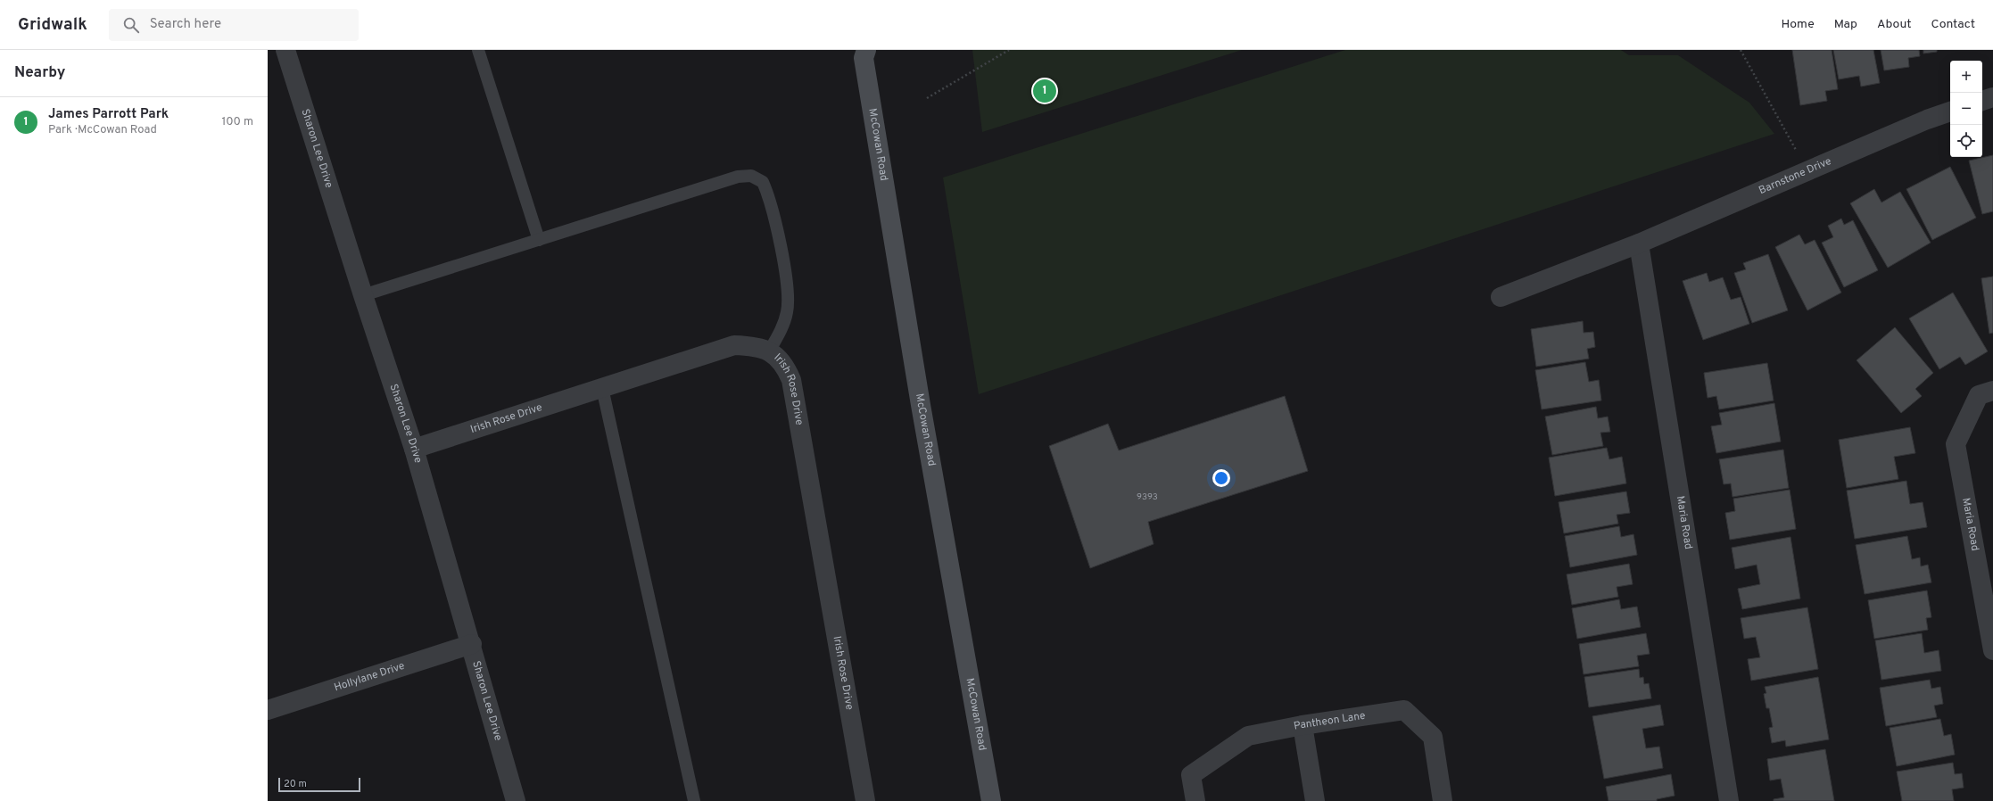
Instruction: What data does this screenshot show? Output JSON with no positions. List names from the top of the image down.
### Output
{
  "streets": {
    "main road": ["McCowan Road"],
    "street": [
      "Sharon Lee Drive",
      "Barnstone Drive",
      "Irish Rose Drive",
      "Maria Road",
      "Hollylane Drive",
      "Pantheon Lane"
    ]
  },
  "crossings": [
    ["Sharon Lee Drive", "Irish Rose Drive"],
    ["Sharon Lee Drive", "Hollylane Drive"],
    ["Barnstone Drive", "Maria Road"]
  ],
  "house_numbers": ["9393"],
  "scale_bar": "20 m",
  "page": {
    "header": "Gridwalk",
    "search": "Search here",
    "nav": [
      "Home",
      "Map",
      "About",
      "Contact"
    ],
    "heading": "Nearby",
    "map_buttons": ["+", "−"],
    "pins": "1",
    "list": [
      {
        "mark": "1",
        "name": "James Parrott Park",
        "note": "Park · McCowan Road",
        "value": "100 m"
      }
    ],
    "scale": "20 m"
  }
}
